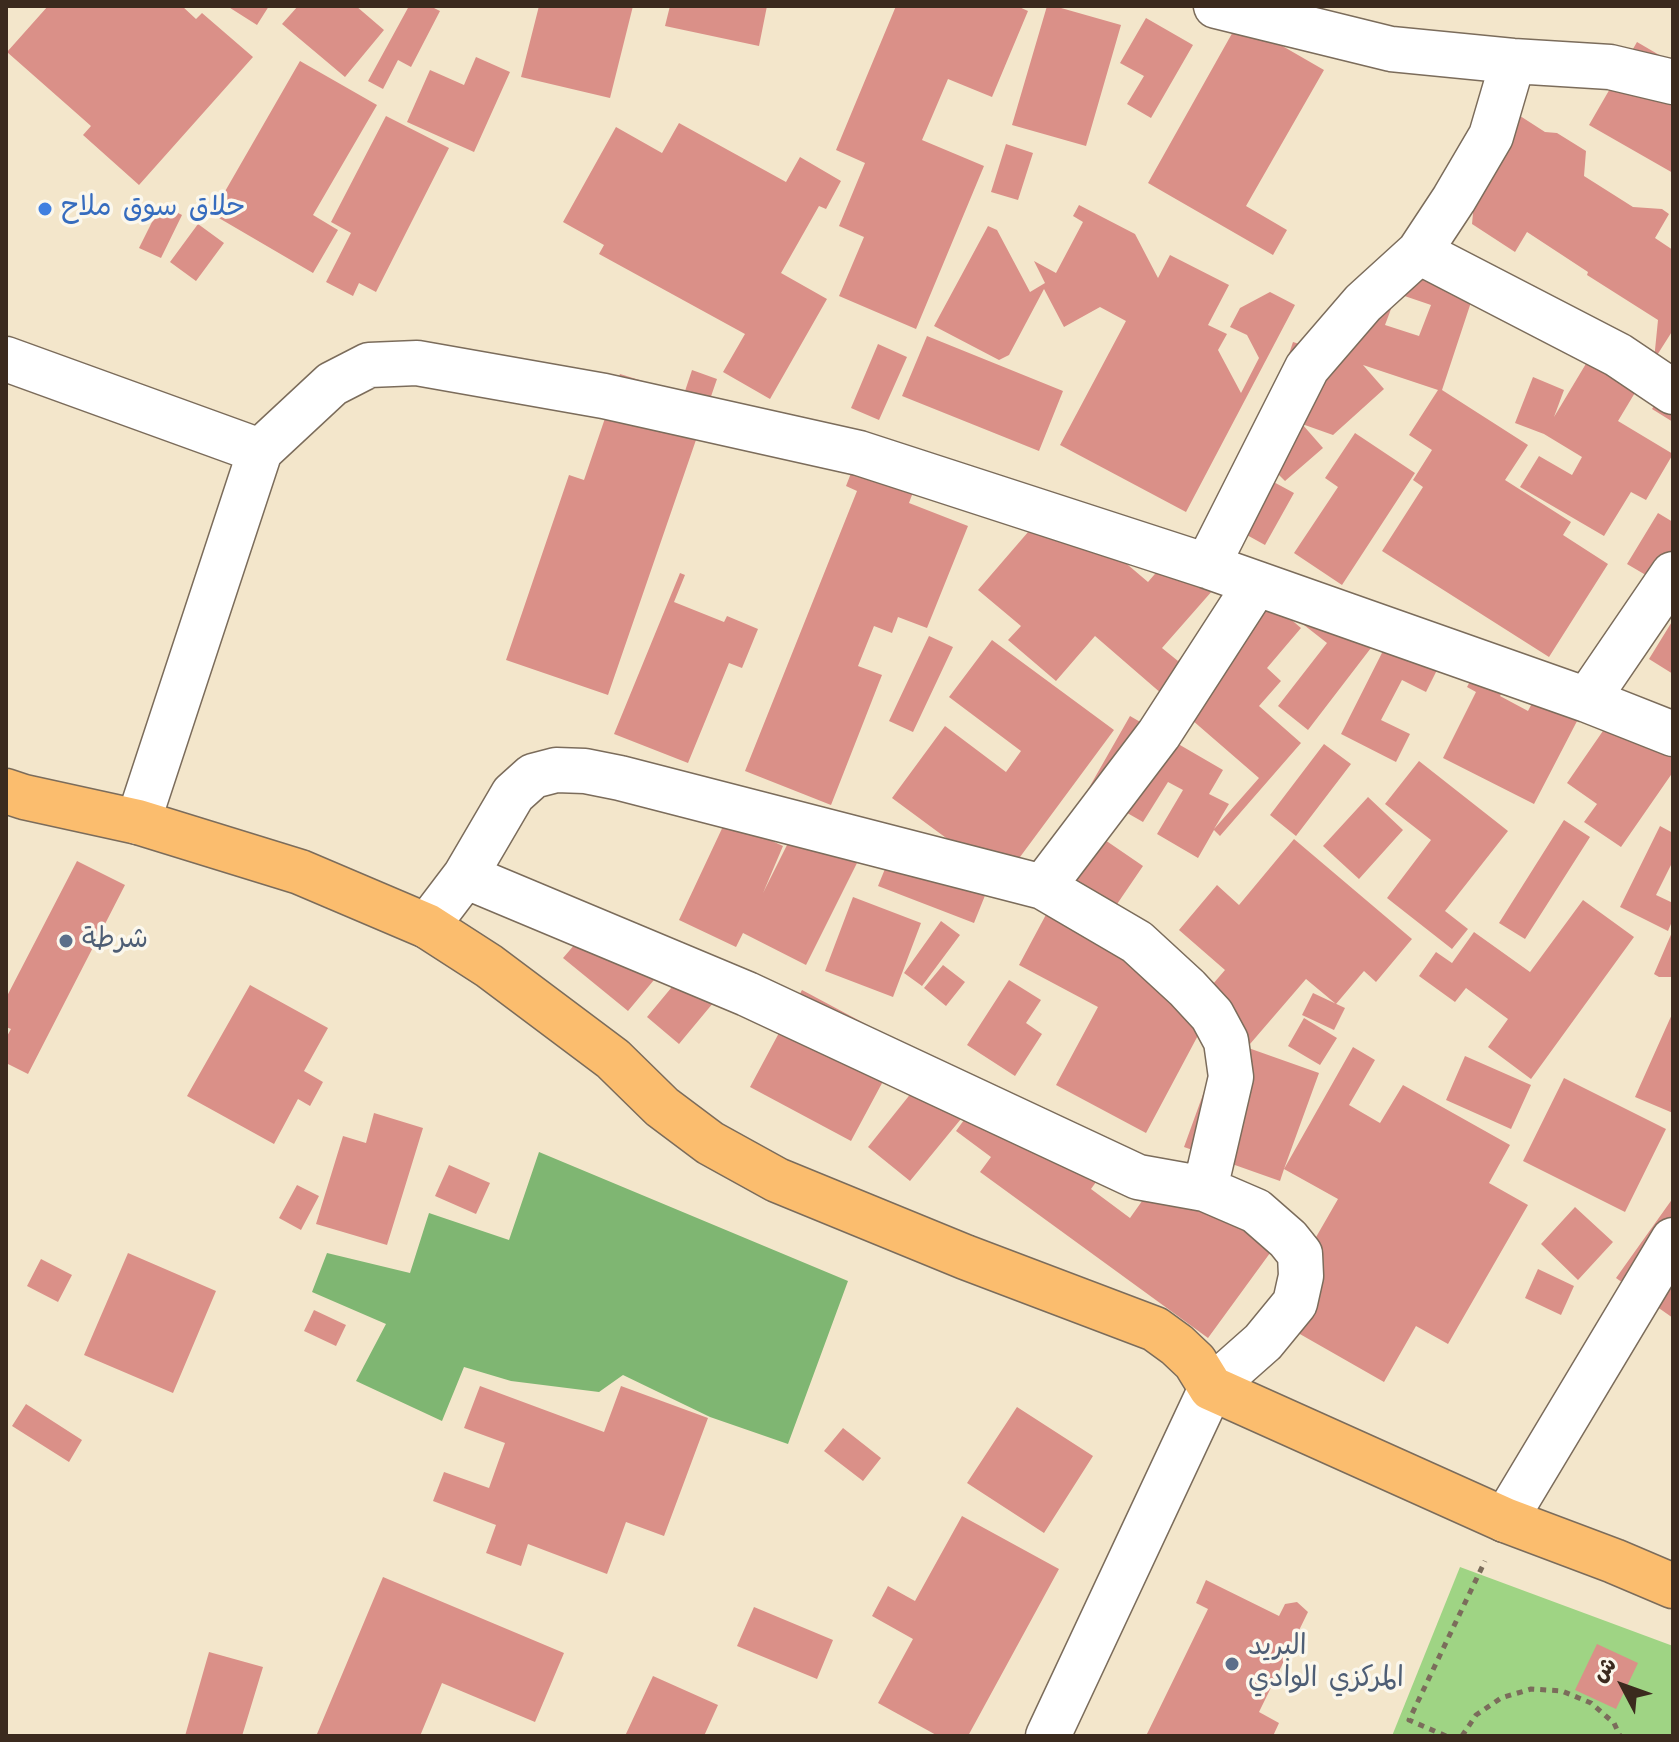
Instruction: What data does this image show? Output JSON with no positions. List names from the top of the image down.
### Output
{
  "places": ["حلاق سوق ملاح", "شرطة", "البريد المركزي الوادي"],
  "north": "top left"
}
